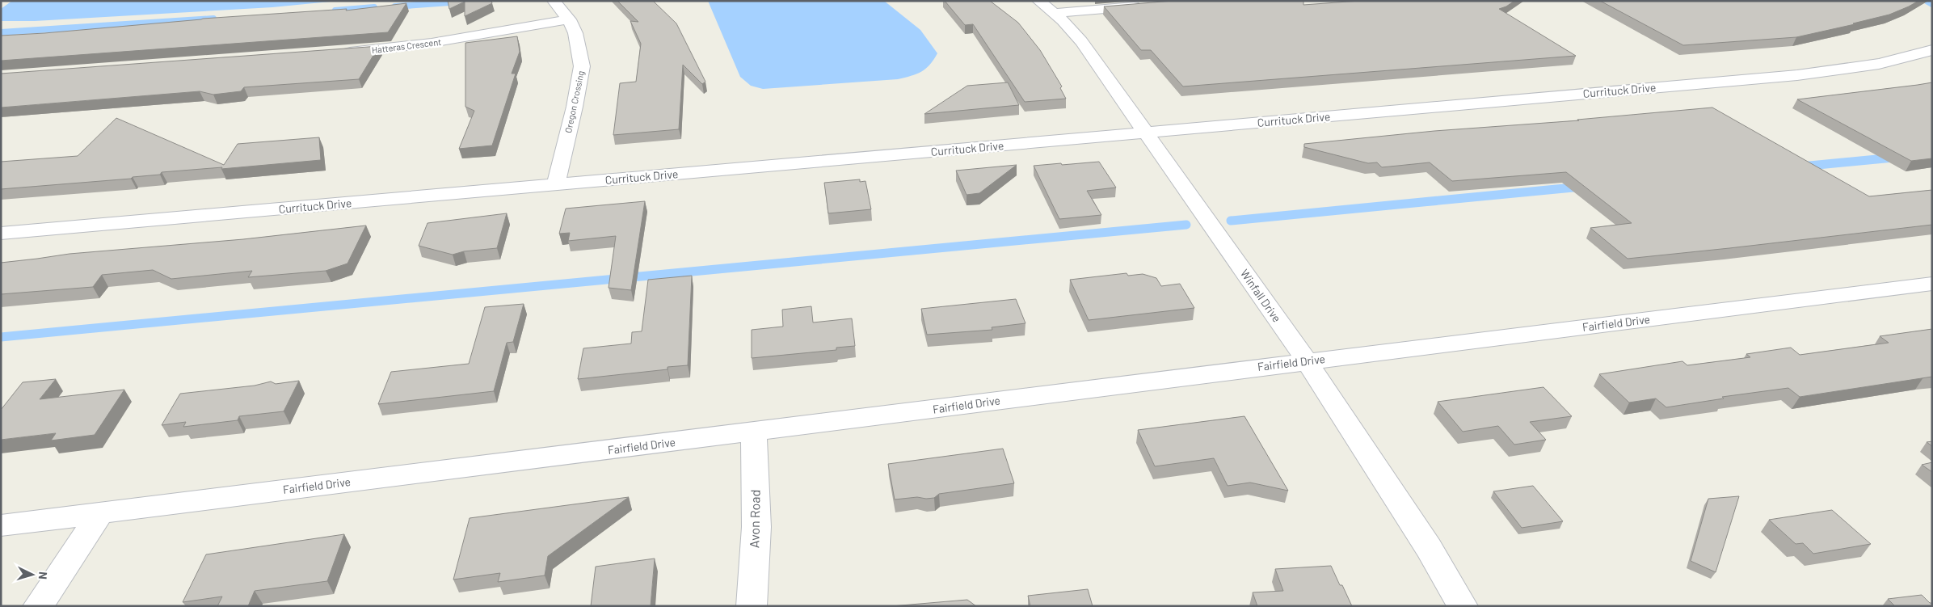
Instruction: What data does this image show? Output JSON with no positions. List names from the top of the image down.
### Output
{
  "streets": {
    "street": [
      "Hatteras Crescent",
      "Currituck Drive",
      "Oregon Crossing",
      "Winfall Drive",
      "Fairfield Drive",
      "Avon Road"
    ]
  },
  "crossings": [
    ["Hatteras Crescent", "Oregon Crossing"],
    ["Currituck Drive", "Oregon Crossing"],
    ["Currituck Drive", "Winfall Drive"],
    ["Winfall Drive", "Fairfield Drive"],
    ["Fairfield Drive", "Avon Road"]
  ],
  "north": "right"
}
